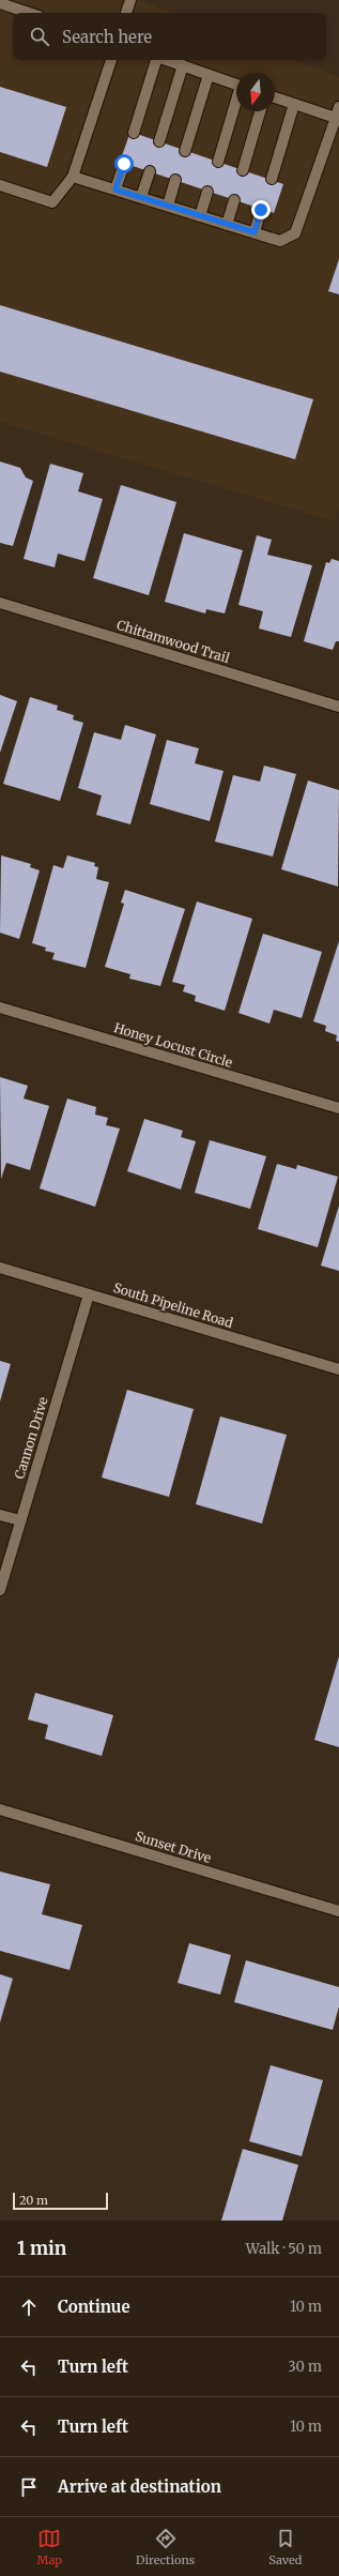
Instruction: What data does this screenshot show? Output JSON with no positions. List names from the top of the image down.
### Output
{
  "streets": {
    "street": [
      "Chittamwood Trail",
      "Honey Locust Circle",
      "South Pipeline Road",
      "Cannon Drive",
      "Sunset Drive"
    ]
  },
  "crossings": [
    ["South Pipeline Road", "Cannon Drive"]
  ],
  "scale_bar": "20 m",
  "north": "bottom",
  "page": {
    "search": "Search here",
    "scale": "20 m",
    "heading": ["1 min", "Walk · 50 m"],
    "list": [
      ["Continue", "10 m"],
      ["Turn left", "30 m"],
      ["Turn left", "10 m"],
      "Arrive at destination"
    ],
    "nav": ["Map", "Directions", "Saved"]
  }
}
